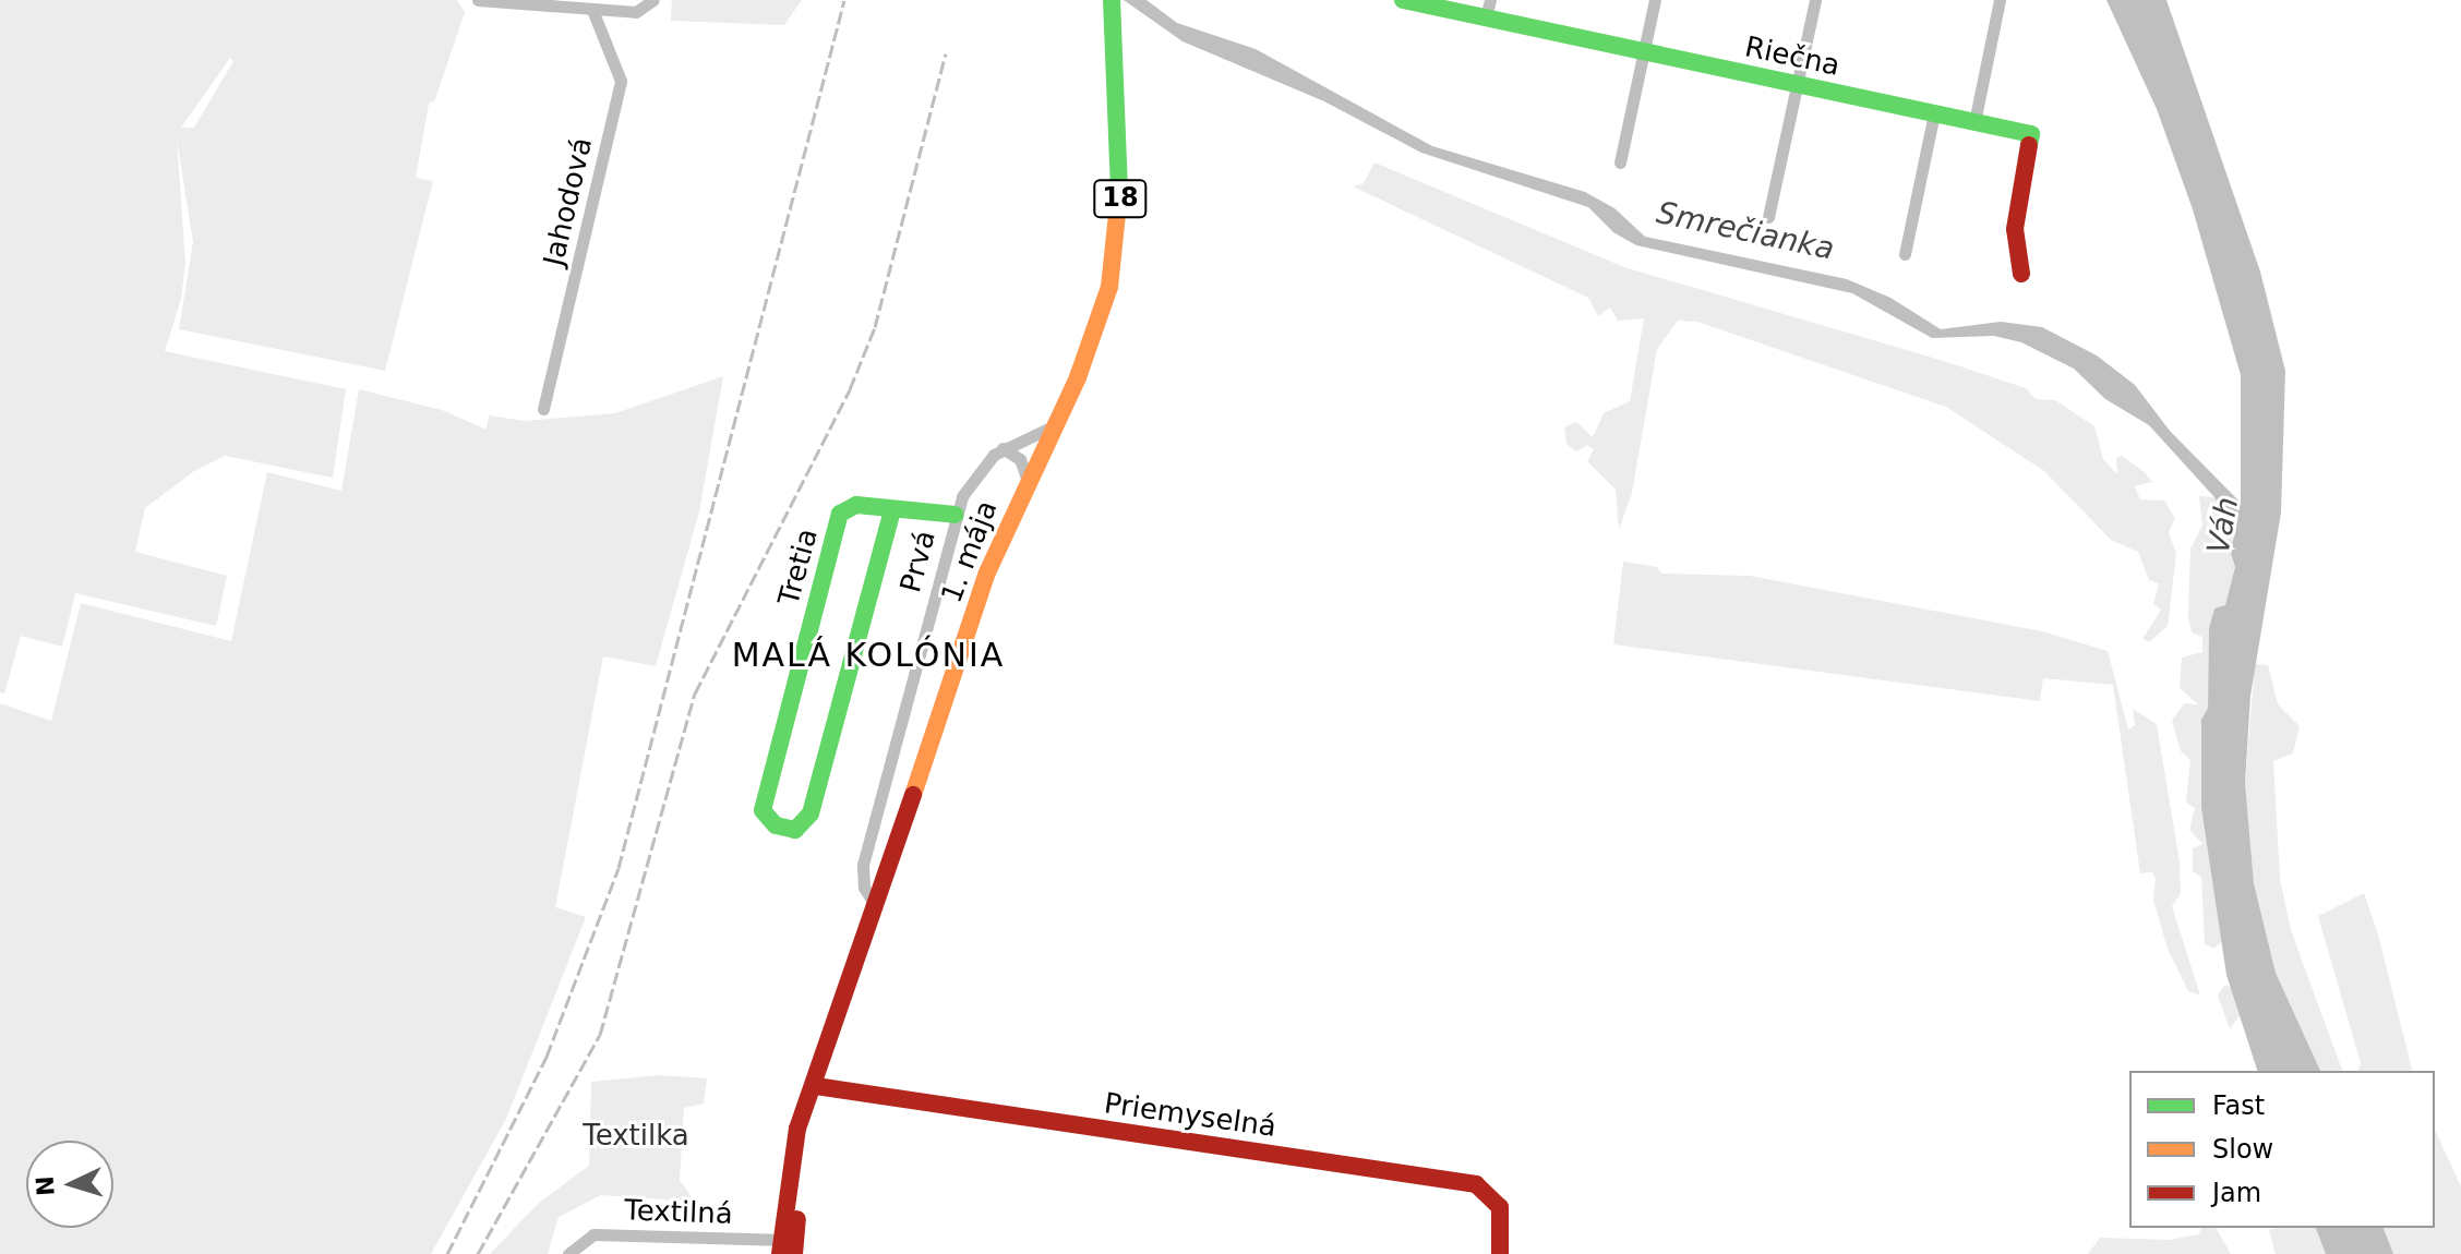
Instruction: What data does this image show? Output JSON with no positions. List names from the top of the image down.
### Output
{
  "streets": {
    "street": [
      "Riečna",
      "18",
      "Jahodová",
      "1. mája",
      "Prvá",
      "Tretia",
      "Priemyselná",
      "Textilná"
    ]
  },
  "crossings": [
    ["1. mája", "Prvá"],
    ["1. mája", "Priemyselná"],
    ["1. mája", "Textilná"]
  ],
  "districts": ["MALÁ KOLÓNIA"],
  "water": ["Smrečianka", "Váh"],
  "parks": ["Textilka"],
  "legend": ["Fast", "Slow", "Jam"],
  "north": "left"
}
